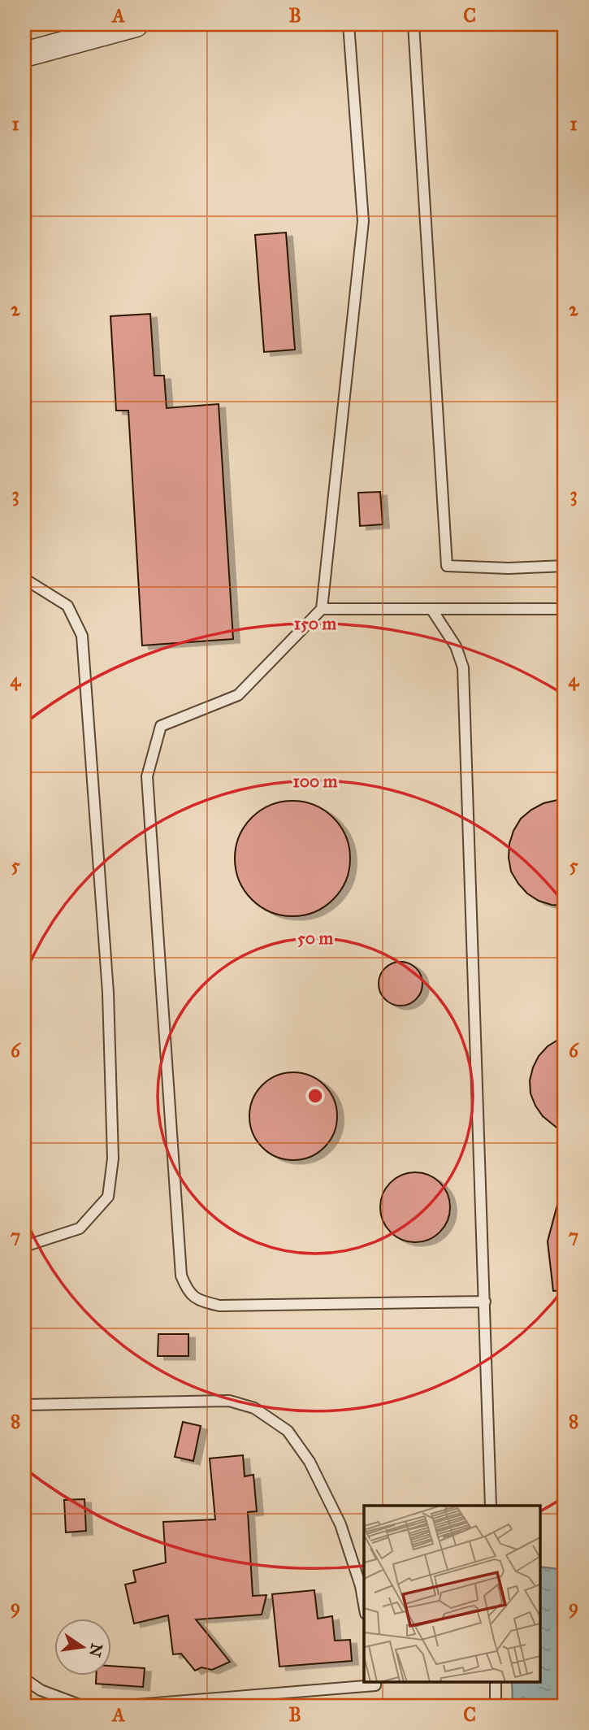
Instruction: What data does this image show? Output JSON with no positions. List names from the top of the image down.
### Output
{
  "north": "right",
  "grid": {
    "columns": ["A", "B", "C"],
    "rows": [
      "1",
      "2",
      "3",
      "4",
      "5",
      "6",
      "7",
      "8",
      "9"
    ]
  },
  "rings": ["150 m", "100 m", "50 m"]
}
